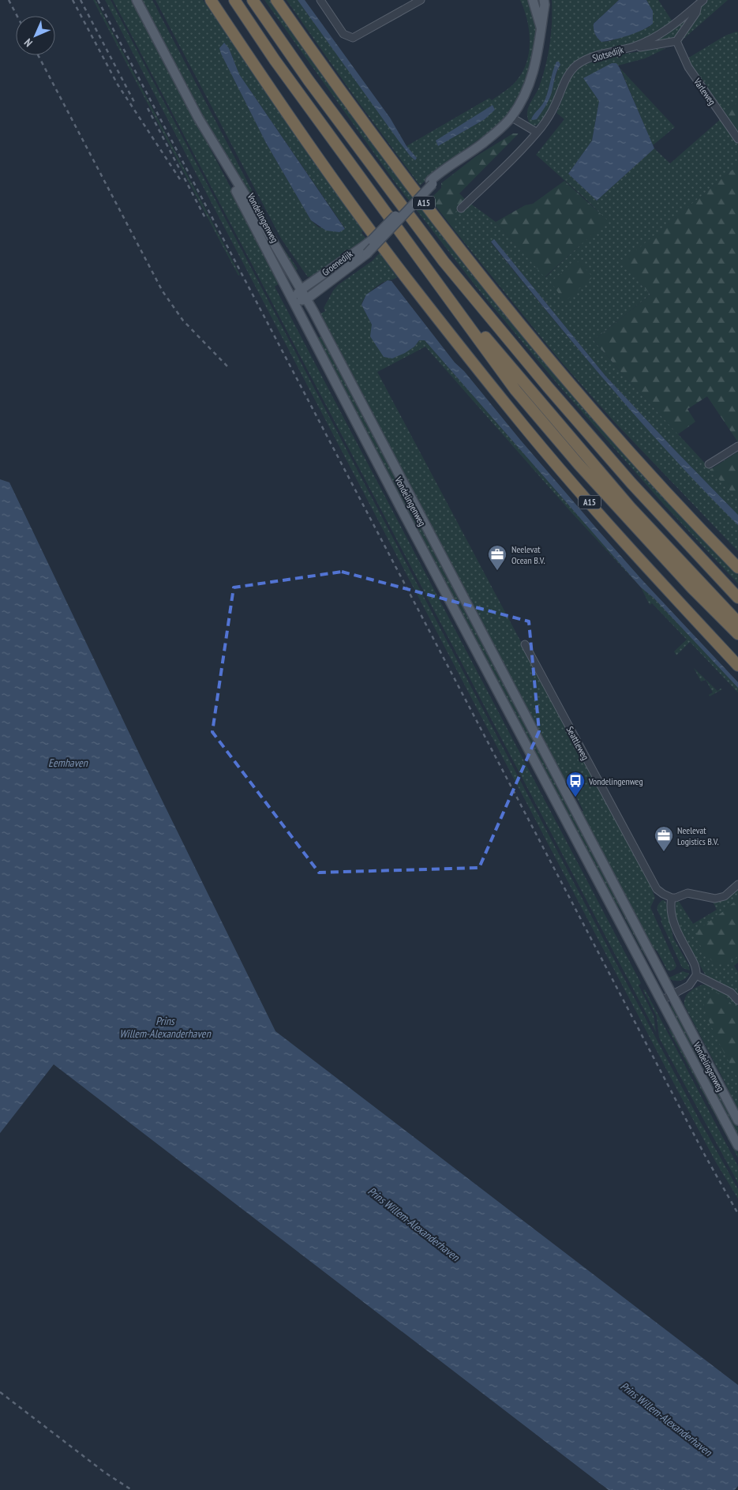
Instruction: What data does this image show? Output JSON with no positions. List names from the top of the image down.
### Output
{
  "streets": {
    "highway": ["A15"],
    "main road": ["Vondelingenweg", "Groenedijk"],
    "street": ["Slotsedijk", "Varleweg", "Seattleweg"]
  },
  "crossings": [
    ["Vondelingenweg", "Groenedijk"]
  ],
  "water": ["Eemhaven", "Prins Willem-Alexanderhaven"],
  "places": {
    "office": ["Neelevat Ocean B.V.", "Neelevat Logistics B.V."],
    "bus stop": ["Vondelingenweg"]
  },
  "north": "bottom left"
}
